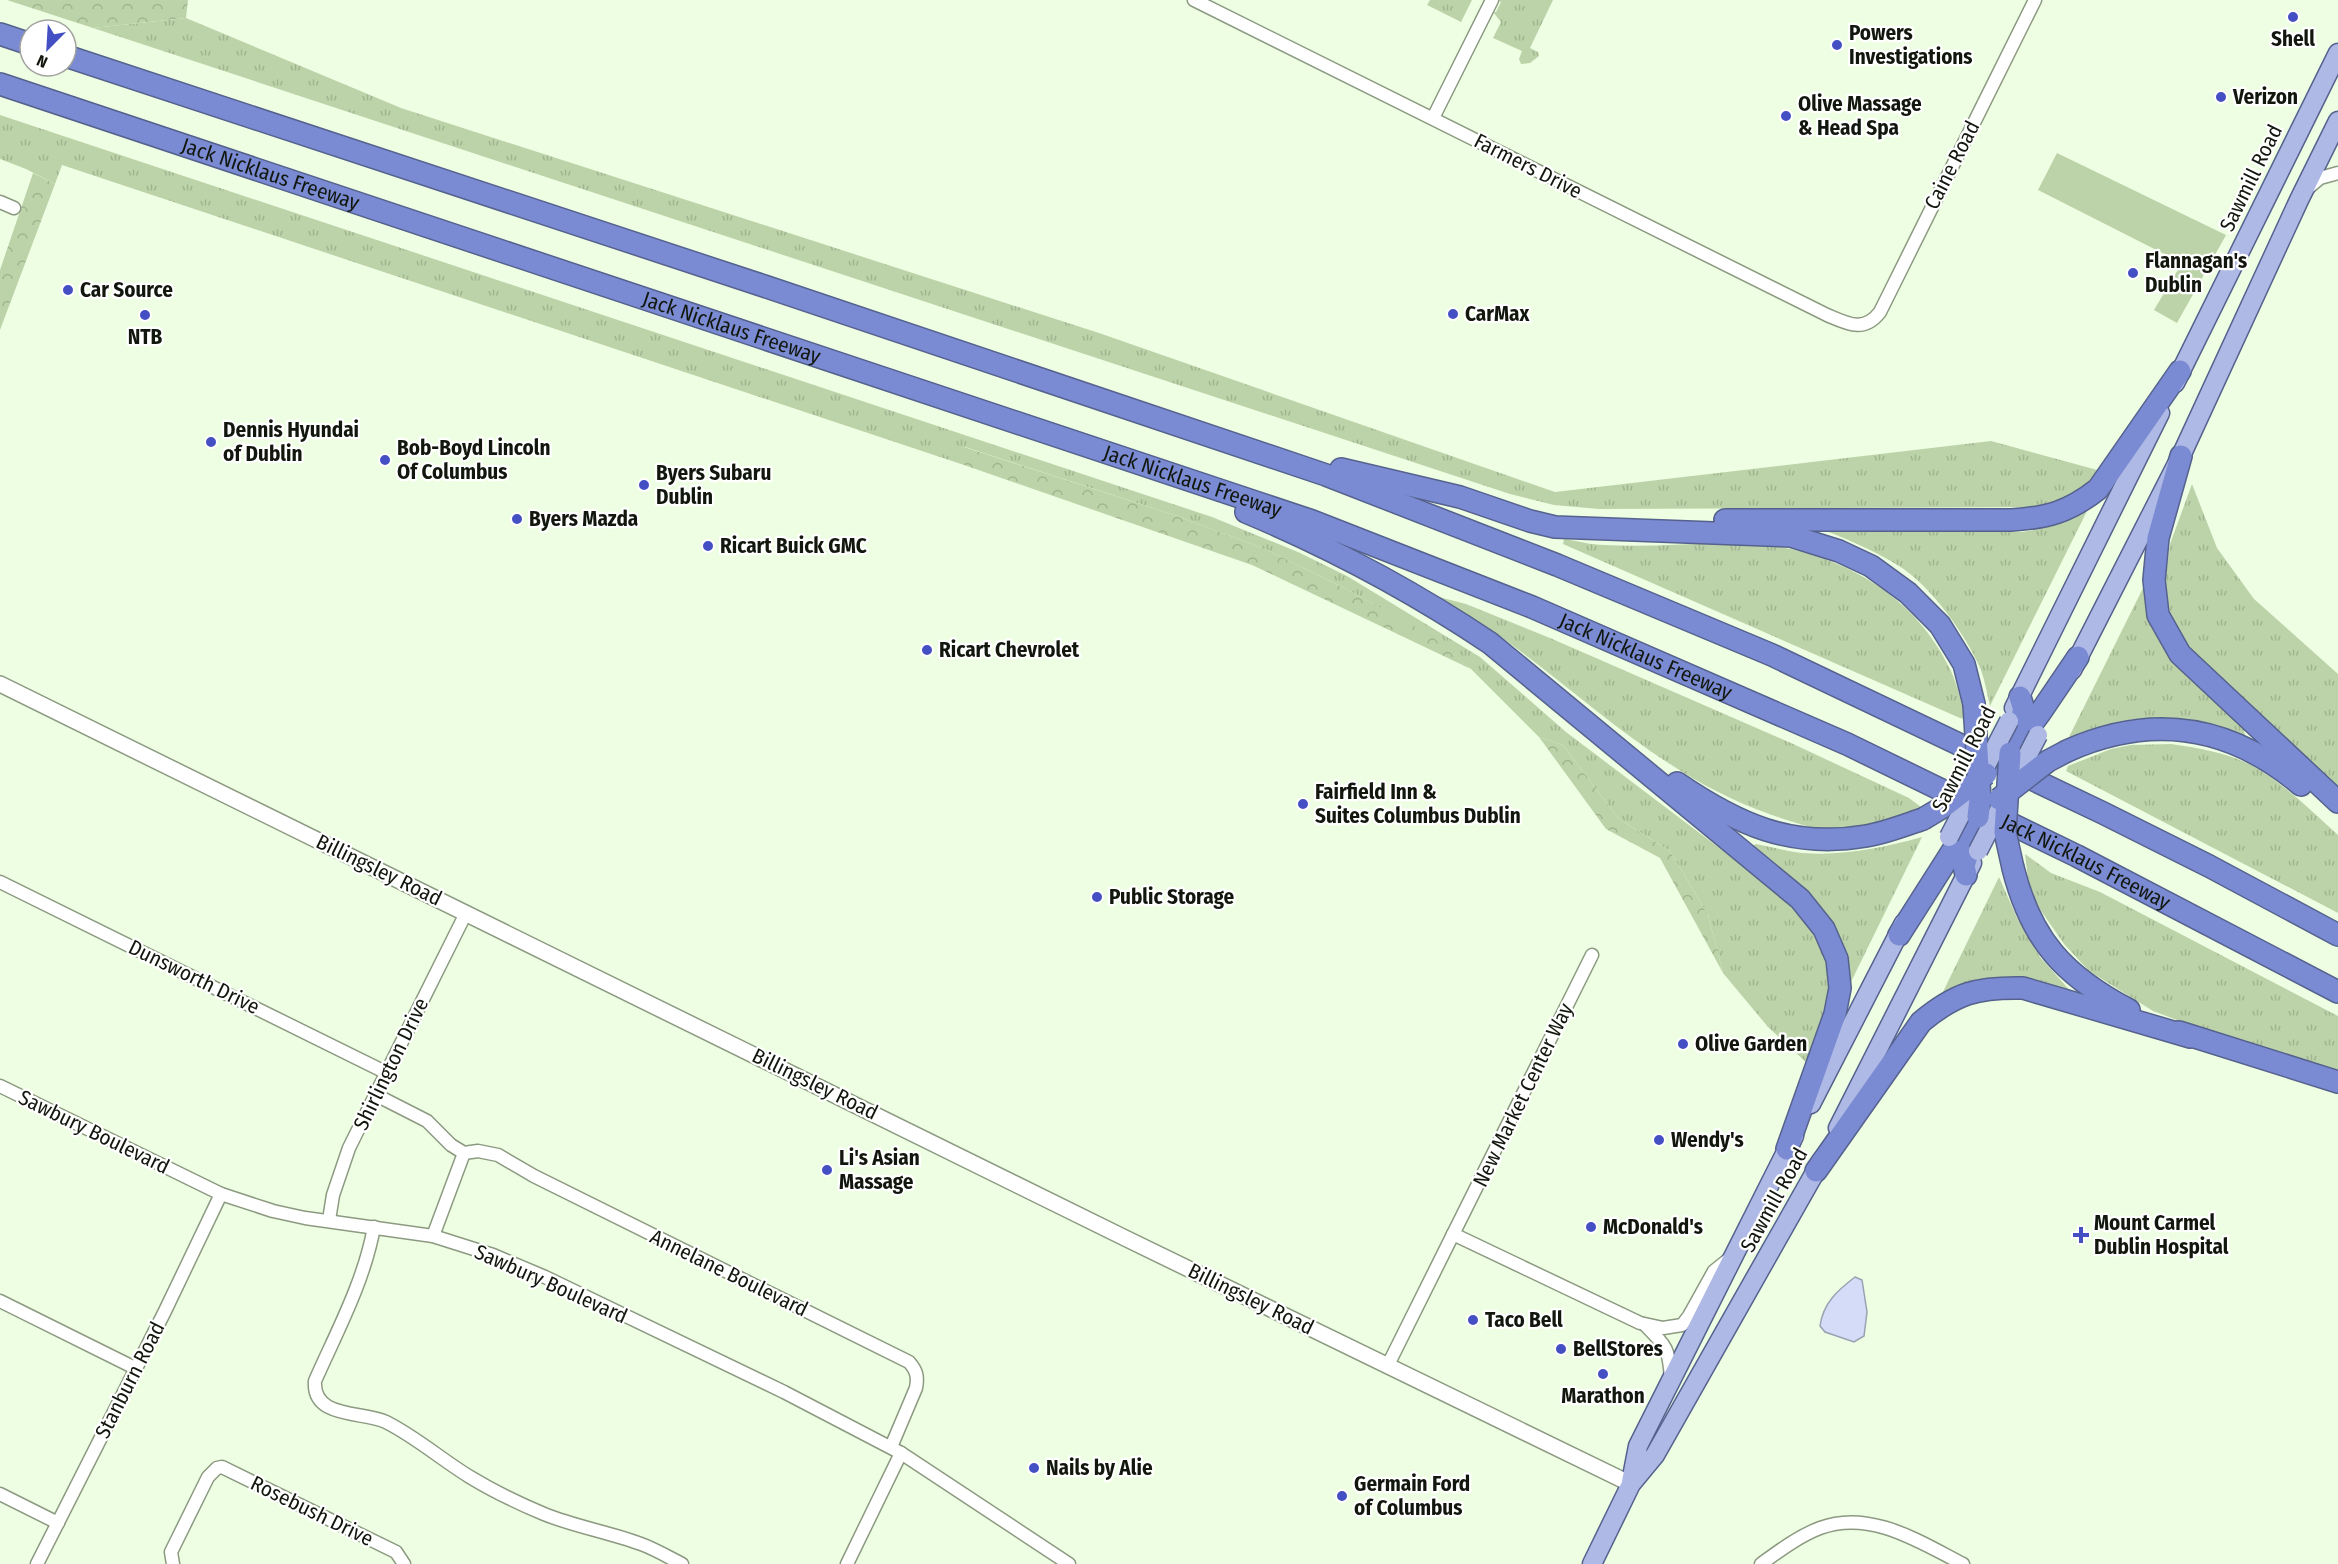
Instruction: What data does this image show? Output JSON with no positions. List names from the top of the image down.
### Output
{
  "streets": {
    "highway": ["Jack Nicklaus Freeway"],
    "main road": ["Sawmill Road"],
    "street": [
      "Caine Road",
      "Farmers Drive",
      "Billingsley Road",
      "Dunsworth Drive",
      "Shirlington Drive",
      "New Market Center Way",
      "Sawbury Boulevard",
      "Annelane Boulevard",
      "Stanburn Road",
      "Rosebush Drive"
    ]
  },
  "crossings": [
    ["Caine Road", "Farmers Drive"],
    ["Sawmill Road", "Billingsley Road"],
    ["Billingsley Road", "Shirlington Drive"],
    ["Billingsley Road", "New Market Center Way"],
    ["Dunsworth Drive", "Shirlington Drive"],
    ["Shirlington Drive", "Sawbury Boulevard"],
    ["Sawbury Boulevard", "Annelane Boulevard"],
    ["Sawbury Boulevard", "Stanburn Road"]
  ],
  "places": {
    "other": [
      "Shell",
      "Powers Investigations",
      "Verizon",
      "Olive Massage & Head Spa",
      "Flannagan's Dublin",
      "Car Source",
      "CarMax",
      "NTB",
      "Dennis Hyundai of Dublin",
      "Bob-Boyd Lincoln Of Columbus",
      "Byers Subaru Dublin",
      "Byers Mazda",
      "Ricart Buick GMC",
      "Ricart Chevrolet",
      "Fairfield Inn & Suites Columbus Dublin",
      "Public Storage",
      "Olive Garden",
      "Wendy's",
      "Li's Asian Massage",
      "McDonald's",
      "Taco Bell",
      "BellStores",
      "Marathon",
      "Nails by Alie",
      "Germain Ford of Columbus"
    ],
    "health": ["Mount Carmel Dublin Hospital"]
  },
  "north": "bottom left"
}
